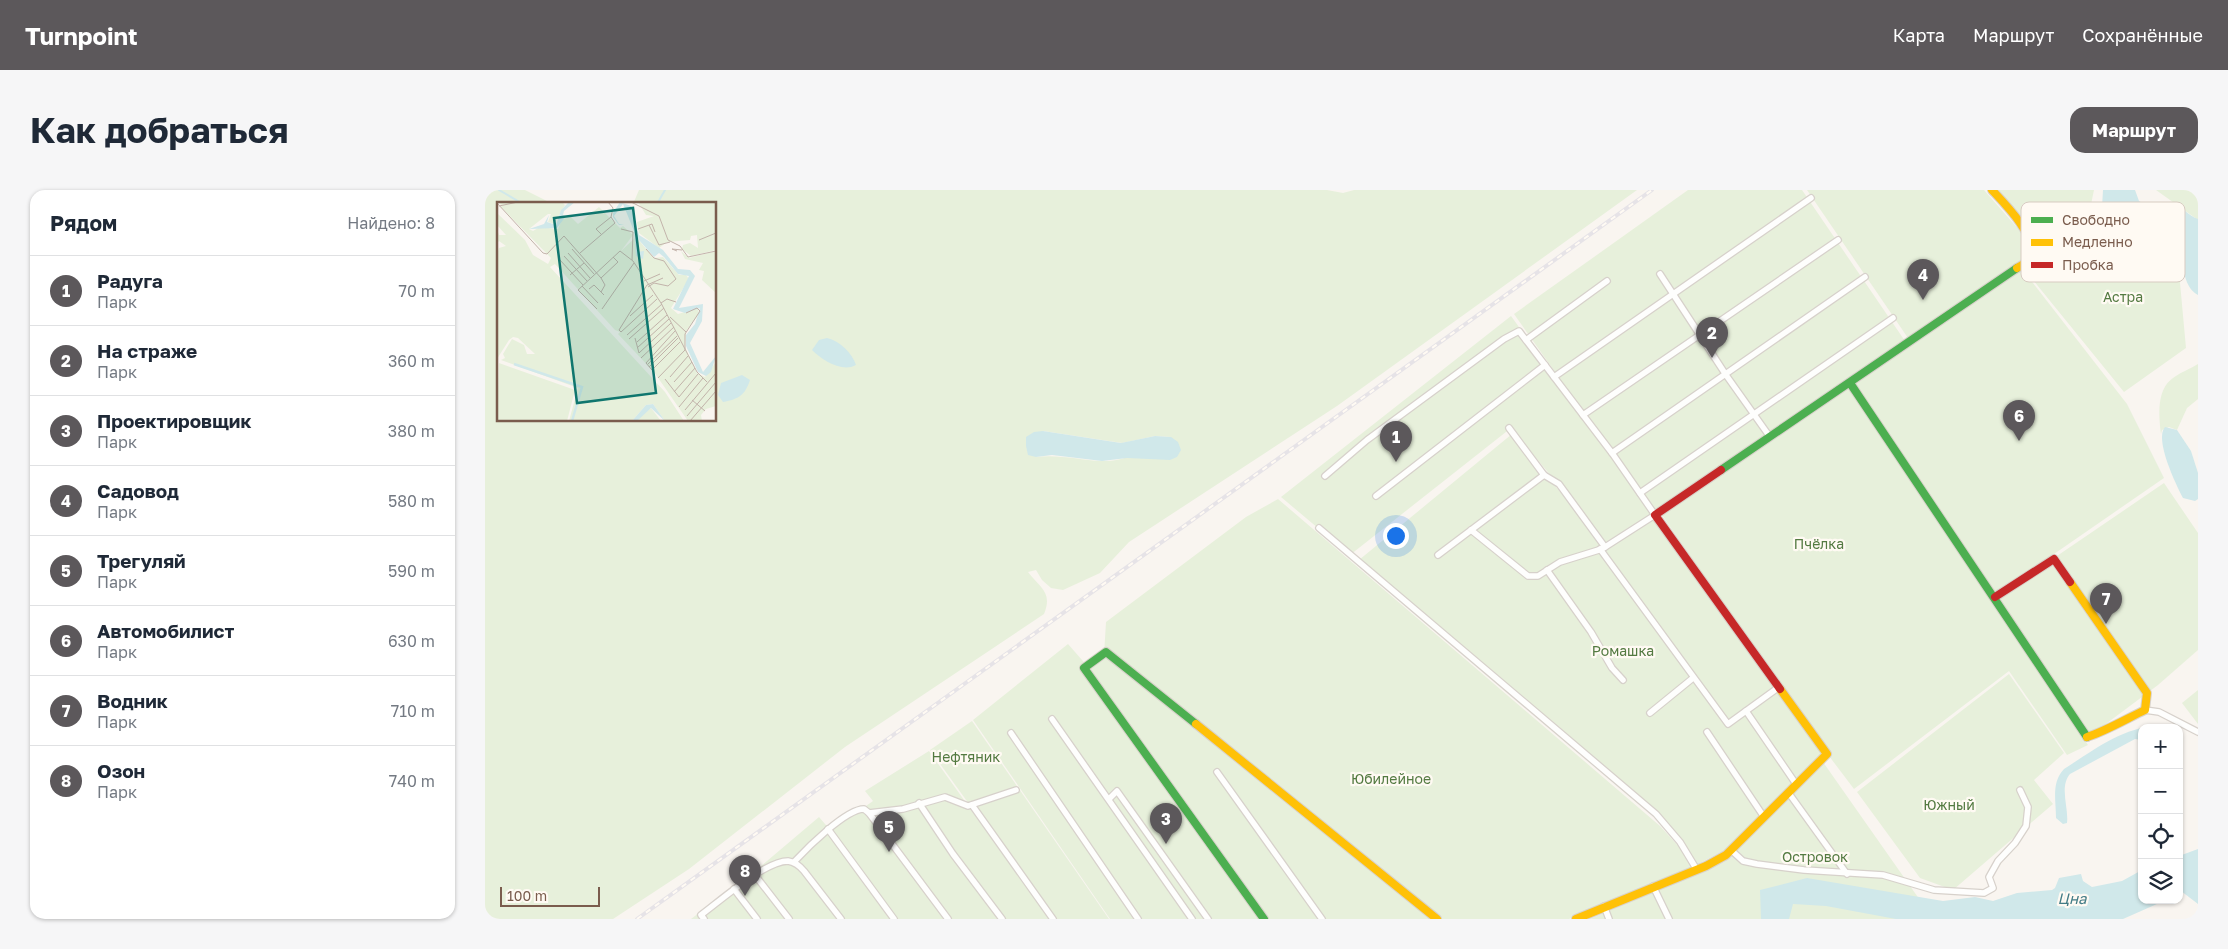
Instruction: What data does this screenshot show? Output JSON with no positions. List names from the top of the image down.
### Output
{
  "water": ["Цна"],
  "parks": [
    "Астра",
    "Пчёлка",
    "Ромашка",
    "Нефтяник",
    "Юбилейное",
    "Южный",
    "Островок"
  ],
  "legend": ["Свободно", "Медленно", "Пробка"],
  "scale_bar": "100 m",
  "page": {
    "header": "Turnpoint",
    "nav": ["Карта", "Маршрут", "Сохранённые"],
    "buttons": "Маршрут",
    "title": "Как добраться",
    "heading": ["Рядом", "Найдено: 8"],
    "list": [
      {
        "mark": "1",
        "name": "Радуга",
        "note": "Парк",
        "value": "70 m"
      },
      {
        "mark": "2",
        "name": "На страже",
        "note": "Парк",
        "value": "360 m"
      },
      {
        "mark": "3",
        "name": "Проектировщик",
        "note": "Парк",
        "value": "380 m"
      },
      {
        "mark": "4",
        "name": "Садовод",
        "note": "Парк",
        "value": "580 m"
      },
      {
        "mark": "5",
        "name": "Трегуляй",
        "note": "Парк",
        "value": "590 m"
      },
      {
        "mark": "6",
        "name": "Автомобилист",
        "note": "Парк",
        "value": "630 m"
      },
      {
        "mark": "7",
        "name": "Водник",
        "note": "Парк",
        "value": "710 m"
      },
      {
        "mark": "8",
        "name": "Озон",
        "note": "Парк",
        "value": "740 m"
      }
    ],
    "pins": [
      "4",
      "2",
      "6",
      "1",
      "7",
      "3",
      "5",
      "8"
    ],
    "map_buttons": ["+", "−"],
    "scale": "100 m"
  }
}
